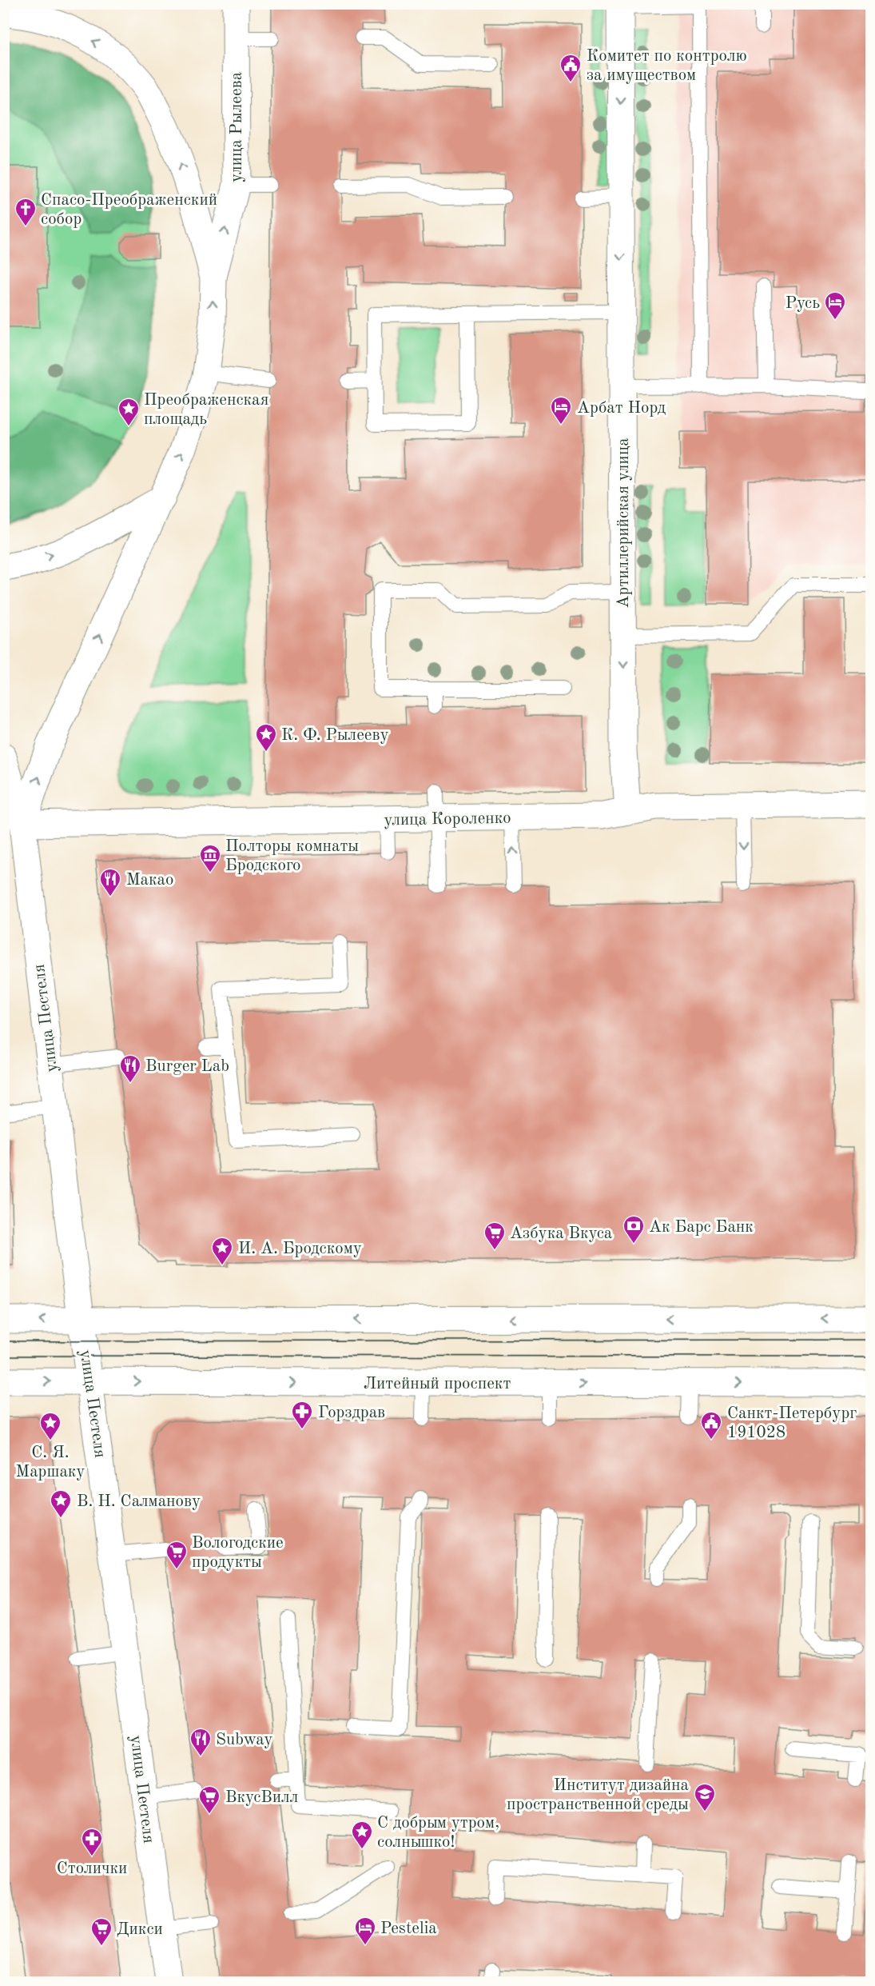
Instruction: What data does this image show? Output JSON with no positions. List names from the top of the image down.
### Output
{
  "streets": {
    "street": [
      "улица Рылеева",
      "Артиллерийская улица",
      "улица Короленко",
      "улица Пестеля",
      "Литейный проспект"
    ]
  },
  "crossings": [
    ["Артиллерийская улица", "улица Короленко"],
    ["улица Короленко", "улица Пестеля"],
    ["улица Пестеля", "Литейный проспект"]
  ],
  "one_way": ["Артиллерийская улица"],
  "places": {
    "public building": ["Комитет по контролю за имуществом", "Санкт-Петербург 191028"],
    "church": ["Спасо-Преображенский собор"],
    "hotel": ["Русь", "Арбат Норд", "Pestelia"],
    "place": [
      "Преображенская площадь",
      "К. Ф. Рылееву",
      "И. А. Бродскому",
      "С. Я. Маршаку",
      "В. Н. Салманову",
      "С добрым утром, солнышко!"
    ],
    "museum": ["Полторы комнаты Бродского"],
    "restaurant": ["Макао", "Burger Lab", "Subway"],
    "bank": ["Ак Барс Банк"],
    "supermarket": [
      "Азбука Вкуса",
      "Вологодские продукты",
      "ВкусВилл",
      "Дикси"
    ],
    "pharmacy": ["Горздрав", "Столички"],
    "school or university": ["Институт дизайна пространственной среды"]
  }
}
